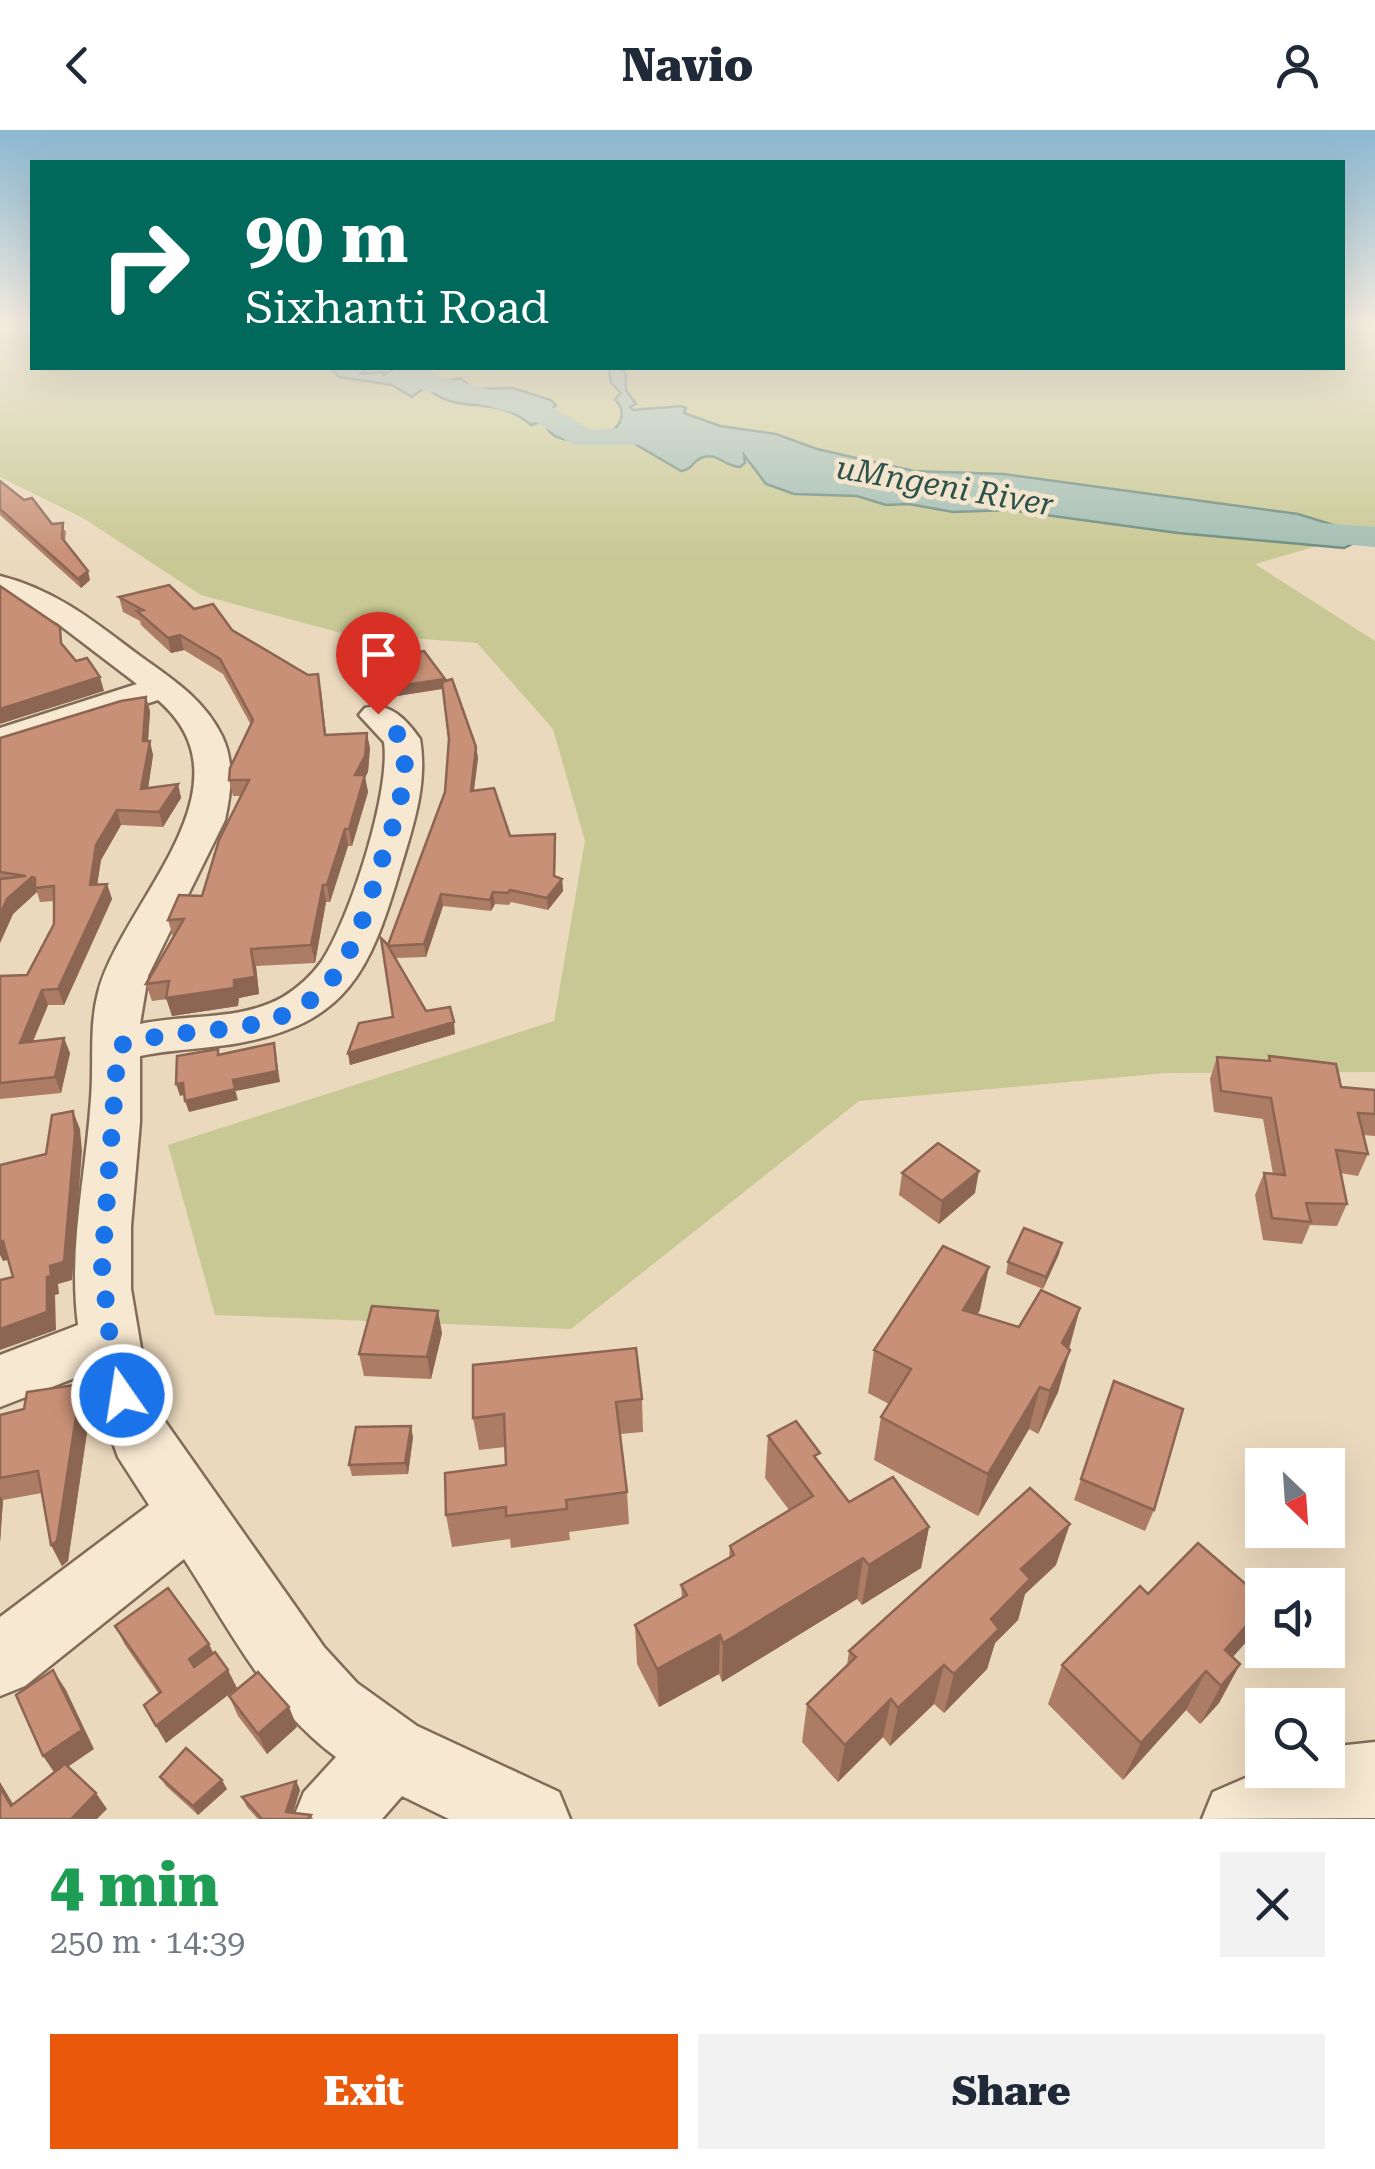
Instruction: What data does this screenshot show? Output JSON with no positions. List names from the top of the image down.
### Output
{
  "water": ["uMngeni River"],
  "north": "bottom right",
  "page": {
    "header": "Navio",
    "turn": ["90 m", "Sixhanti Road"],
    "heading": ["4 min", "250 m · 14:39"],
    "buttons": ["Exit", "Share"]
  }
}
